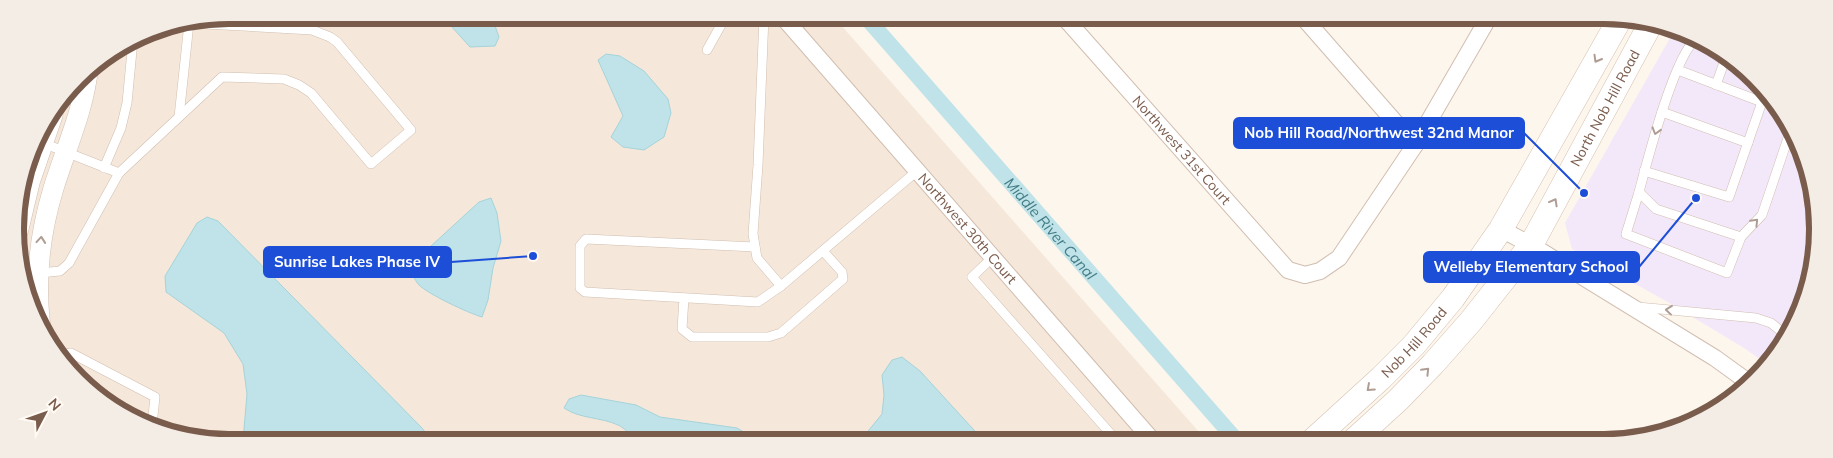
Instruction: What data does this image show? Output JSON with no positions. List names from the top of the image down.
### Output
{
  "streets": {
    "main road": ["North Nob Hill Road", "Nob Hill Road"],
    "street": ["Northwest 31st Court", "Northwest 30th Court"]
  },
  "crossings": [
    ["North Nob Hill Road", "Nob Hill Road"]
  ],
  "water": ["Middle River Canal"],
  "places": ["Nob Hill Road/Northwest 32nd Manor", "Welleby Elementary School", "Sunrise Lakes Phase IV"],
  "north": "top right"
}
